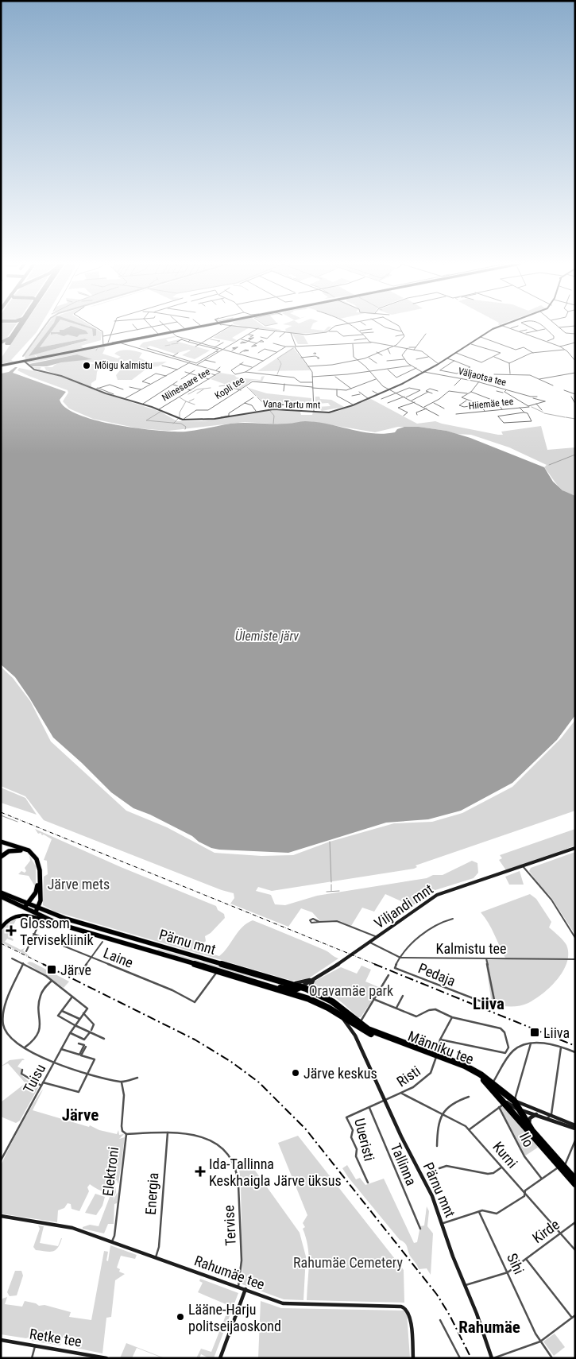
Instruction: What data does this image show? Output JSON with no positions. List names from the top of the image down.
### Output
{
  "streets": {
    "highway": ["Pärnu mnt", "Männiku tee"],
    "street": [
      "Väljaotsa tee",
      "Niinesaare tee",
      "Kopli tee",
      "Hiiemäe tee",
      "Vana-Tartu mnt",
      "Viljandi mnt",
      "Kalmistu tee",
      "Laine",
      "Pedaja",
      "Risti",
      "Tuisu",
      "Uueristi",
      "Ilo",
      "Kurni",
      "Tallinna",
      "Elektroni",
      "Energia",
      "Tervise",
      "Kirde",
      "Sihi",
      "Rahumäe tee",
      "Retke tee"
    ]
  },
  "crossings": [
    ["Väljaotsa tee", "Hiiemäe tee"],
    ["Väljaotsa tee", "Vana-Tartu mnt"],
    ["Niinesaare tee", "Vana-Tartu mnt"],
    ["Kopli tee", "Vana-Tartu mnt"],
    ["Viljandi mnt", "Pärnu mnt"],
    ["Viljandi mnt", "Kalmistu tee"],
    ["Pärnu mnt", "Laine"],
    ["Pärnu mnt", "Männiku tee"],
    ["Pärnu mnt", "Risti"],
    ["Pärnu mnt", "Uueristi"],
    ["Pärnu mnt", "Kirde"],
    ["Kalmistu tee", "Pedaja"],
    ["Männiku tee", "Risti"],
    ["Risti", "Uueristi"],
    ["Risti", "Kurni"],
    ["Uueristi", "Tallinna"],
    ["Kurni", "Kirde"],
    ["Elektroni", "Tervise"],
    ["Elektroni", "Rahumäe tee"],
    ["Energia", "Tervise"],
    ["Energia", "Rahumäe tee"],
    ["Tervise", "Rahumäe tee"],
    ["Kirde", "Sihi"]
  ],
  "districts": ["Liiva", "Järve", "Rahumäe"],
  "water": ["Ülemiste järv"],
  "parks": ["Järve mets", "Oravamäe park", "Rahumäe Cemetery"],
  "places": {
    "other": ["Mõigu kalmistu", "Järve keskus", "Lääne-Harju politseijaoskond"],
    "health": ["Glossom Tervisekliinik", "Ida-Tallinna Keskhaigla Järve üksus"],
    "transit": ["Järve", "Liiva"]
  }
}
